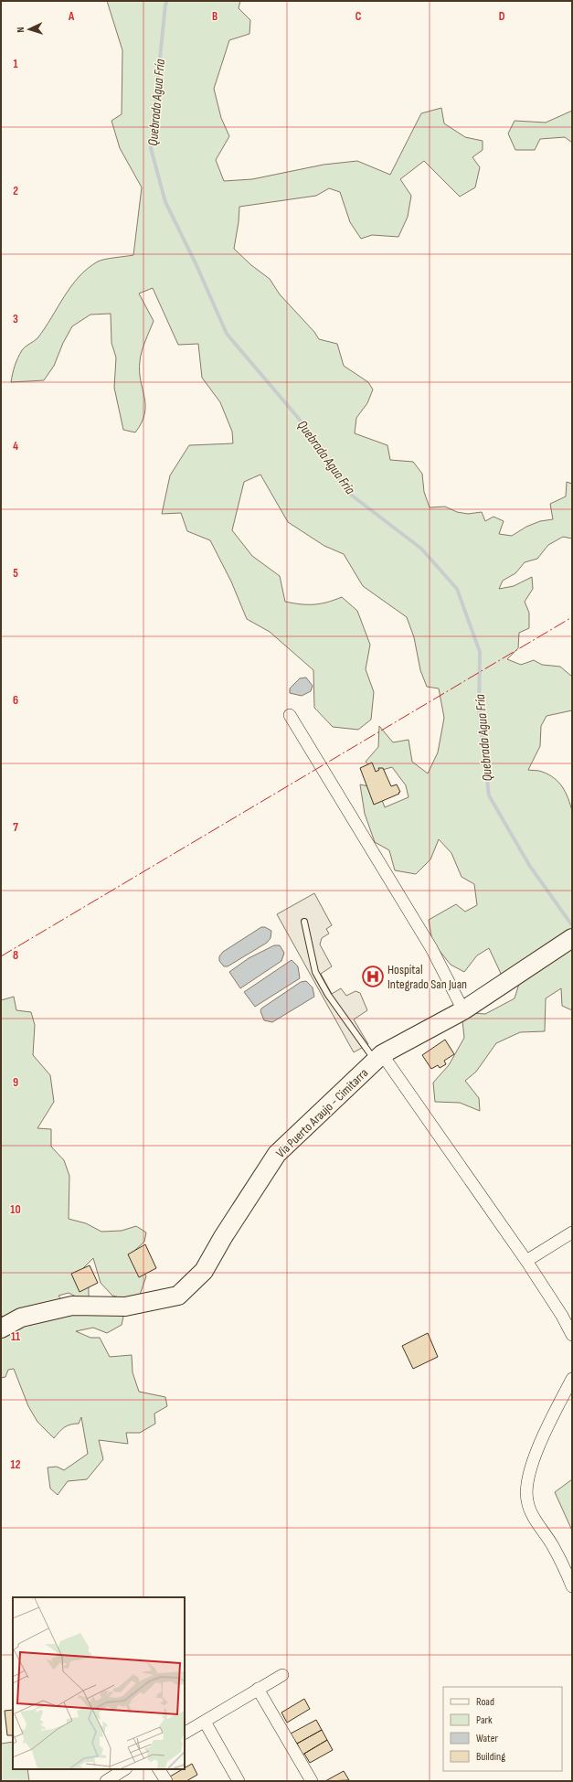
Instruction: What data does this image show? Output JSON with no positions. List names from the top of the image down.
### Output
{
  "streets": {
    "main road": ["Vía Puerto Araujo - Cimitarra"]
  },
  "water": ["Quebrada Agua Fría"],
  "places": {
    "hospital": ["Hospital Integrado San Juan"]
  },
  "legend": [
    "Road",
    "Park",
    "Water",
    "Building"
  ],
  "north": "left",
  "grid": {
    "columns": [
      "A",
      "B",
      "C",
      "D"
    ],
    "rows": [
      "1",
      "2",
      "3",
      "4",
      "5",
      "6",
      "7",
      "8",
      "9",
      "10",
      "11",
      "12"
    ]
  }
}
